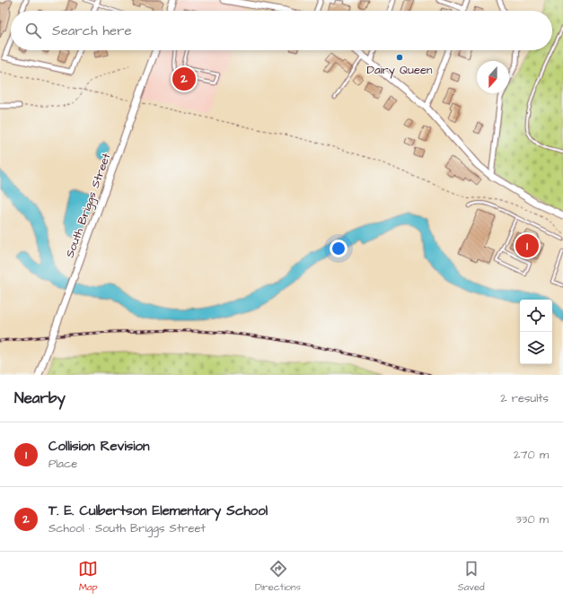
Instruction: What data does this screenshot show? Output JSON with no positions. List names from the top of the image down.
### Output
{
  "streets": {
    "street": ["South Briggs Street"]
  },
  "places": ["Dairy Queen"],
  "north": "bottom",
  "page": {
    "search": "Search here",
    "pins": ["2", "1"],
    "heading": ["Nearby", "2 results"],
    "list": [
      {
        "mark": "1",
        "name": "Collision Revision",
        "note": "Place",
        "value": "270 m"
      },
      {
        "mark": "2",
        "name": "T. E. Culbertson Elementary School",
        "note": "School · South Briggs Street",
        "value": "330 m"
      }
    ],
    "nav": ["Map", "Directions", "Saved"]
  }
}
